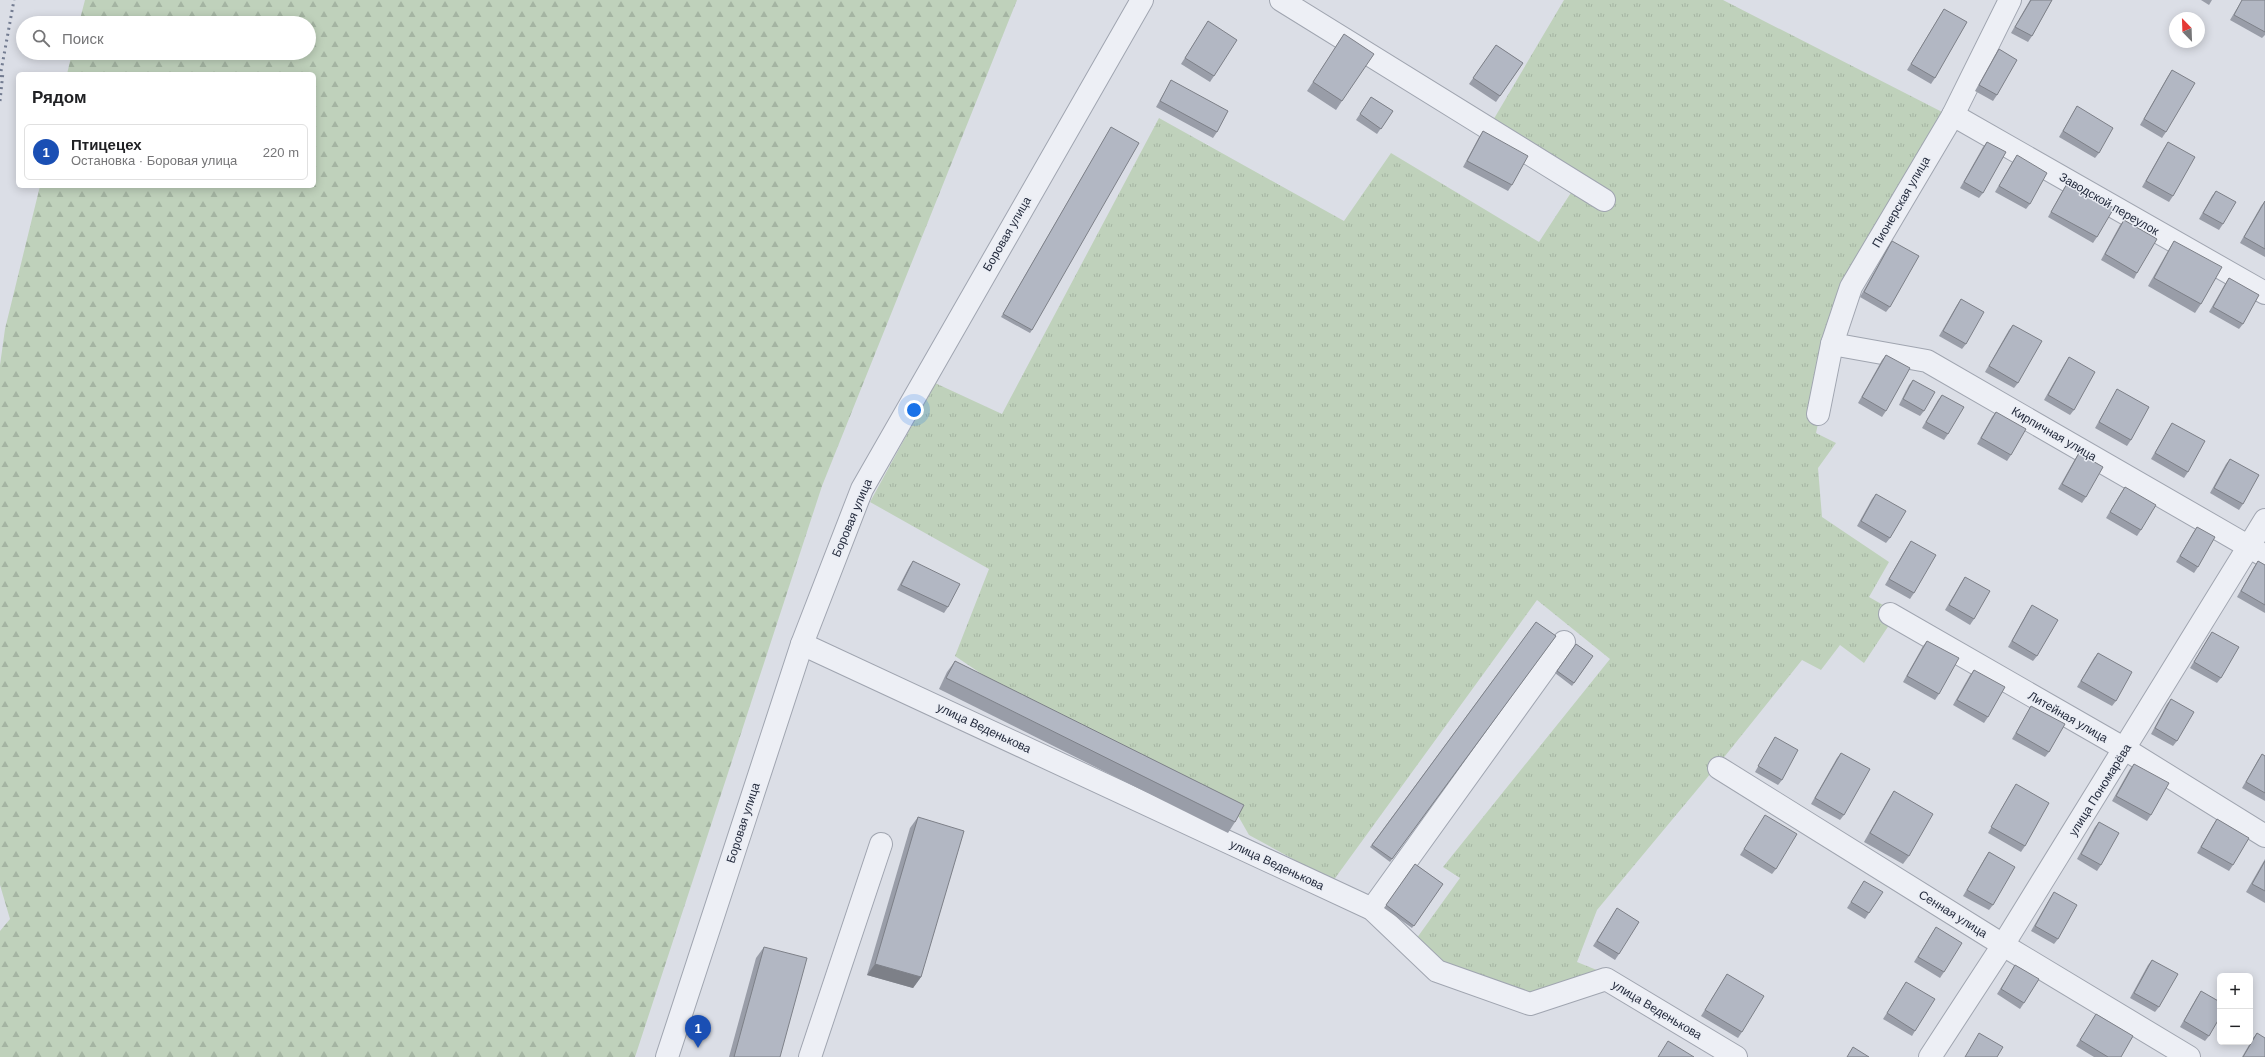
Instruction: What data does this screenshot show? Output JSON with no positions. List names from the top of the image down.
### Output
{
  "streets": {
    "street": [
      "Пионерская улица",
      "Заводской переулок",
      "Боровая улица",
      "Кирпичная улица",
      "Литейная улица",
      "улица Веденькова",
      "улица Пономарёва",
      "Сенная улица"
    ]
  },
  "crossings": [
    ["Пионерская улица", "Заводской переулок"],
    ["Пионерская улица", "Кирпичная улица"],
    ["Боровая улица", "улица Веденькова"],
    ["Кирпичная улица", "улица Пономарёва"],
    ["Литейная улица", "улица Пономарёва"],
    ["улица Пономарёва", "Сенная улица"]
  ],
  "north": "top left",
  "page": {
    "search": "Поиск",
    "heading": "Рядом",
    "list": [
      {
        "mark": "1",
        "name": "Птицецех",
        "note": "Остановка · Боровая улица",
        "value": "220 m"
      }
    ],
    "map_buttons": ["+", "−"],
    "pins": "1"
  }
}
